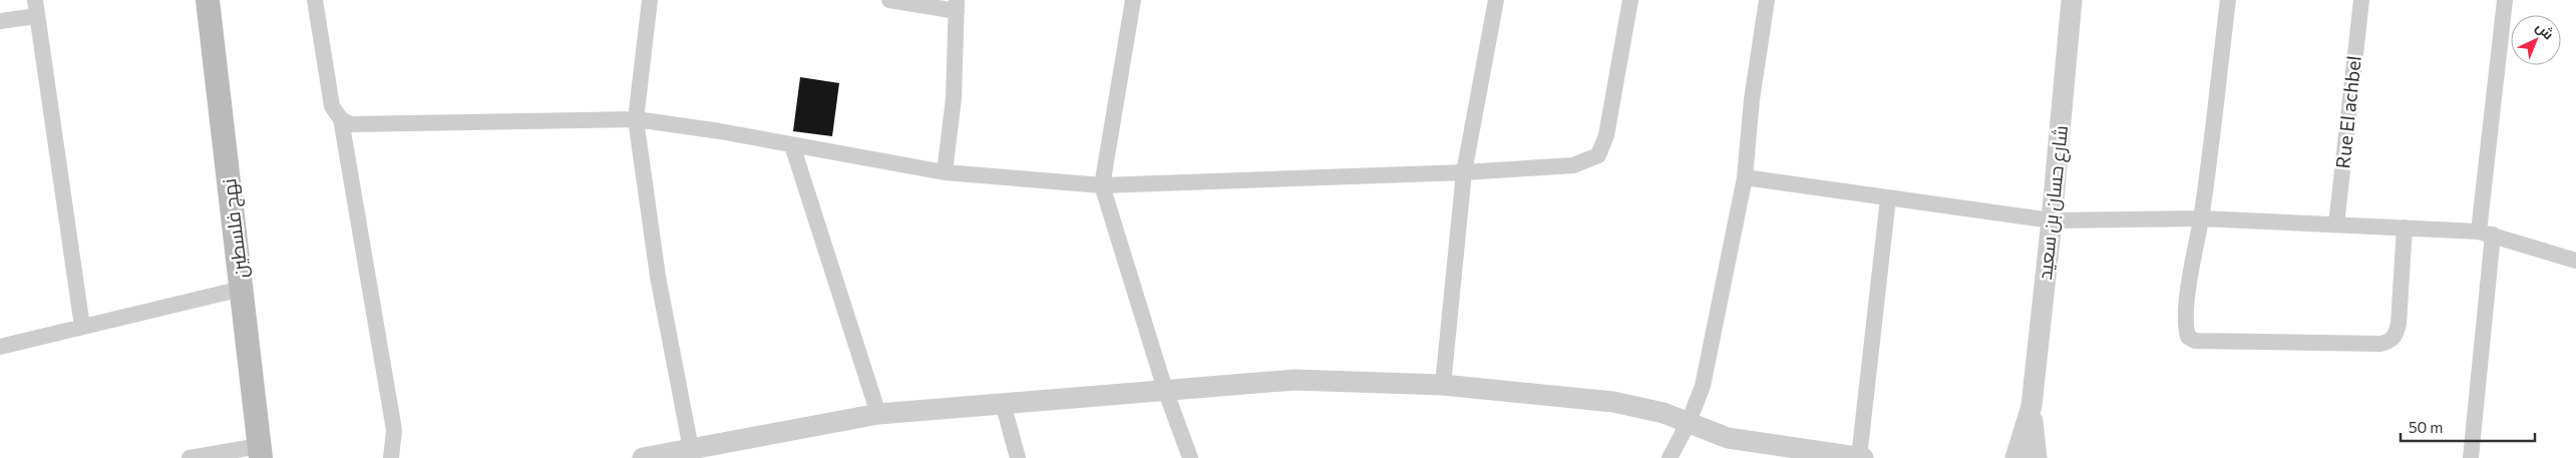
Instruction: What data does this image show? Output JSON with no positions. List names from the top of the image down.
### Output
{
  "streets": {
    "main road": ["نهج فلسطين"],
    "street": ["Rue El achbel", "شارع حسان بن سعيد"]
  },
  "scale_bar": "50 m",
  "north": "top right"
}
